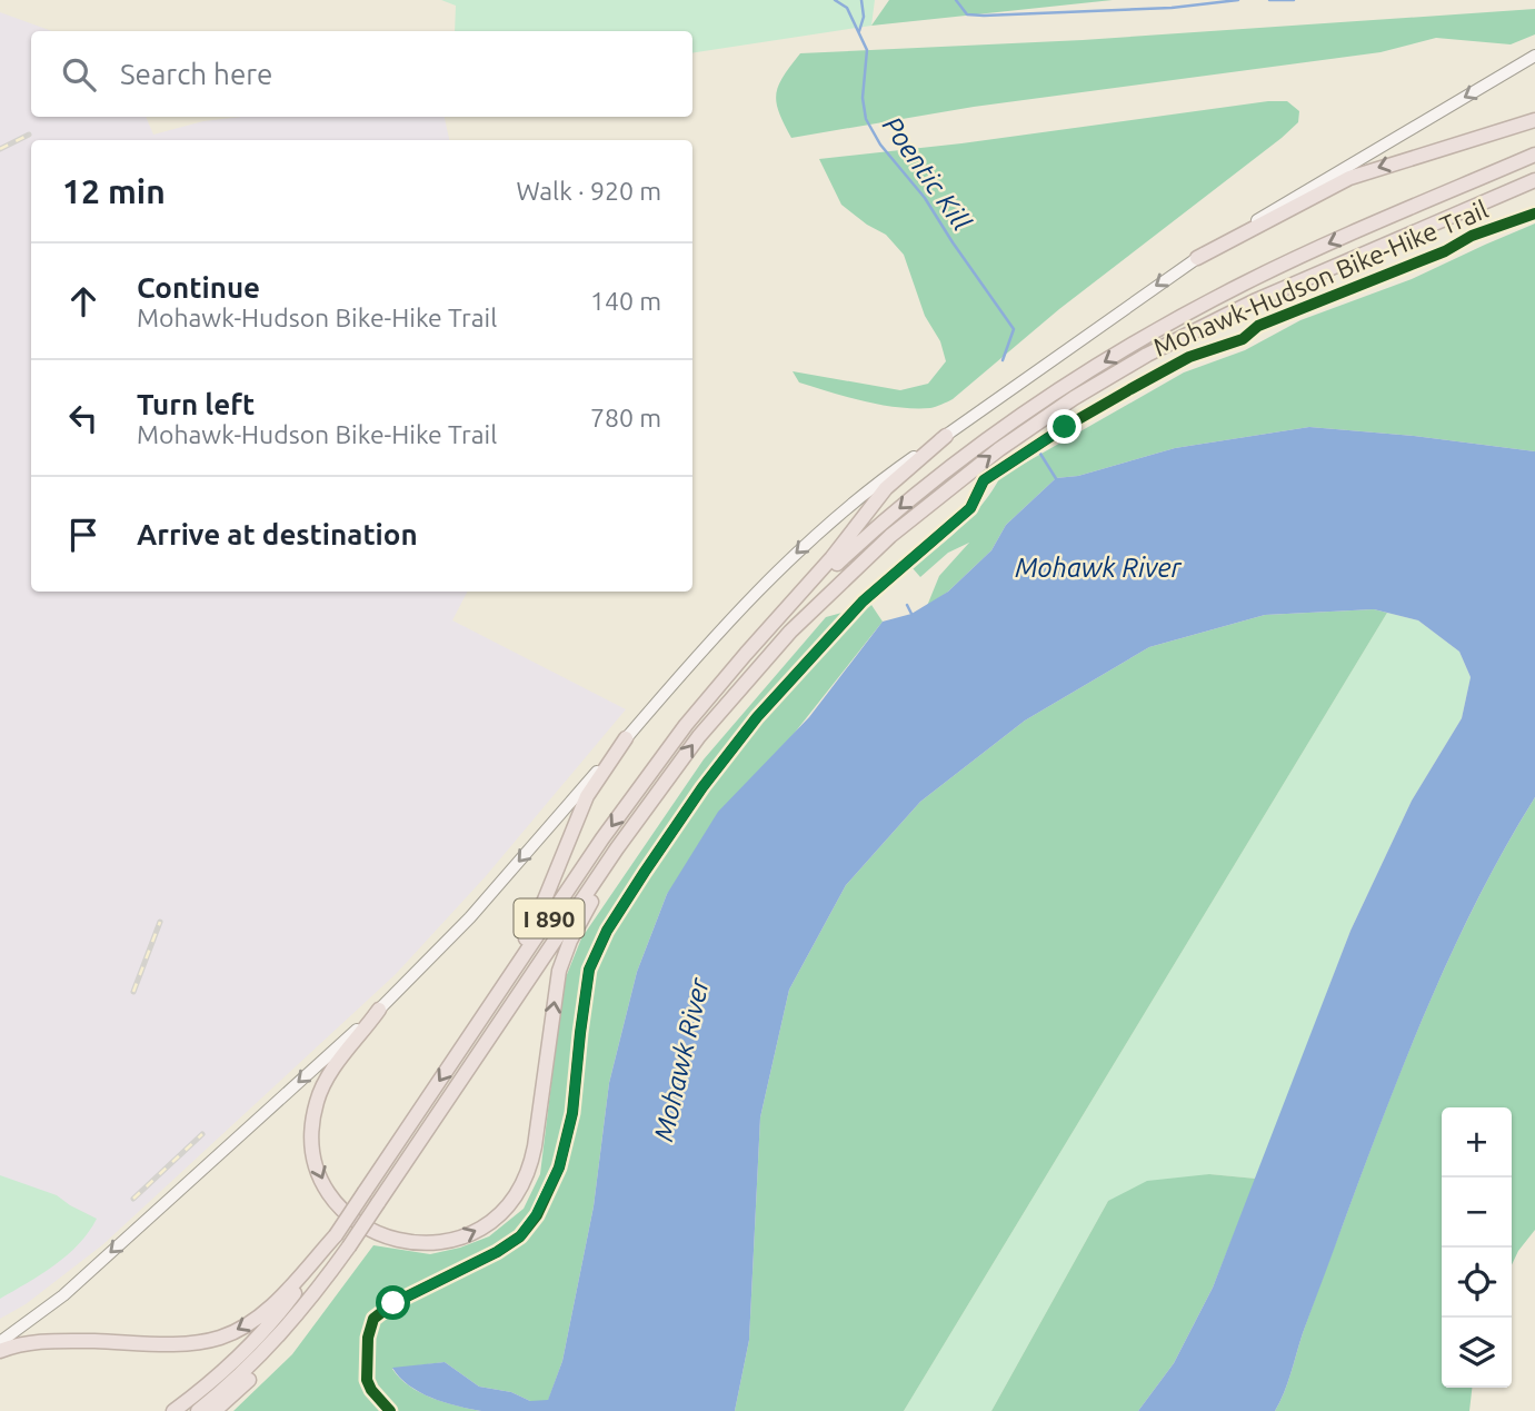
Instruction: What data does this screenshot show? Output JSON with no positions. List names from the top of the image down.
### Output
{
  "streets": {
    "highway": ["I 890"],
    "cycle path": ["Mohawk-Hudson Bike-Hike Trail"]
  },
  "water": ["Poentic Kill", "Mohawk River"],
  "page": {
    "search": "Search here",
    "heading": ["12 min", "Walk · 920 m"],
    "list": [
      ["Continue", "Mohawk-Hudson Bike-Hike Trail", "140 m"],
      ["Turn left", "Mohawk-Hudson Bike-Hike Trail", "780 m"],
      "Arrive at destination"
    ],
    "map_buttons": ["+", "−"]
  }
}
